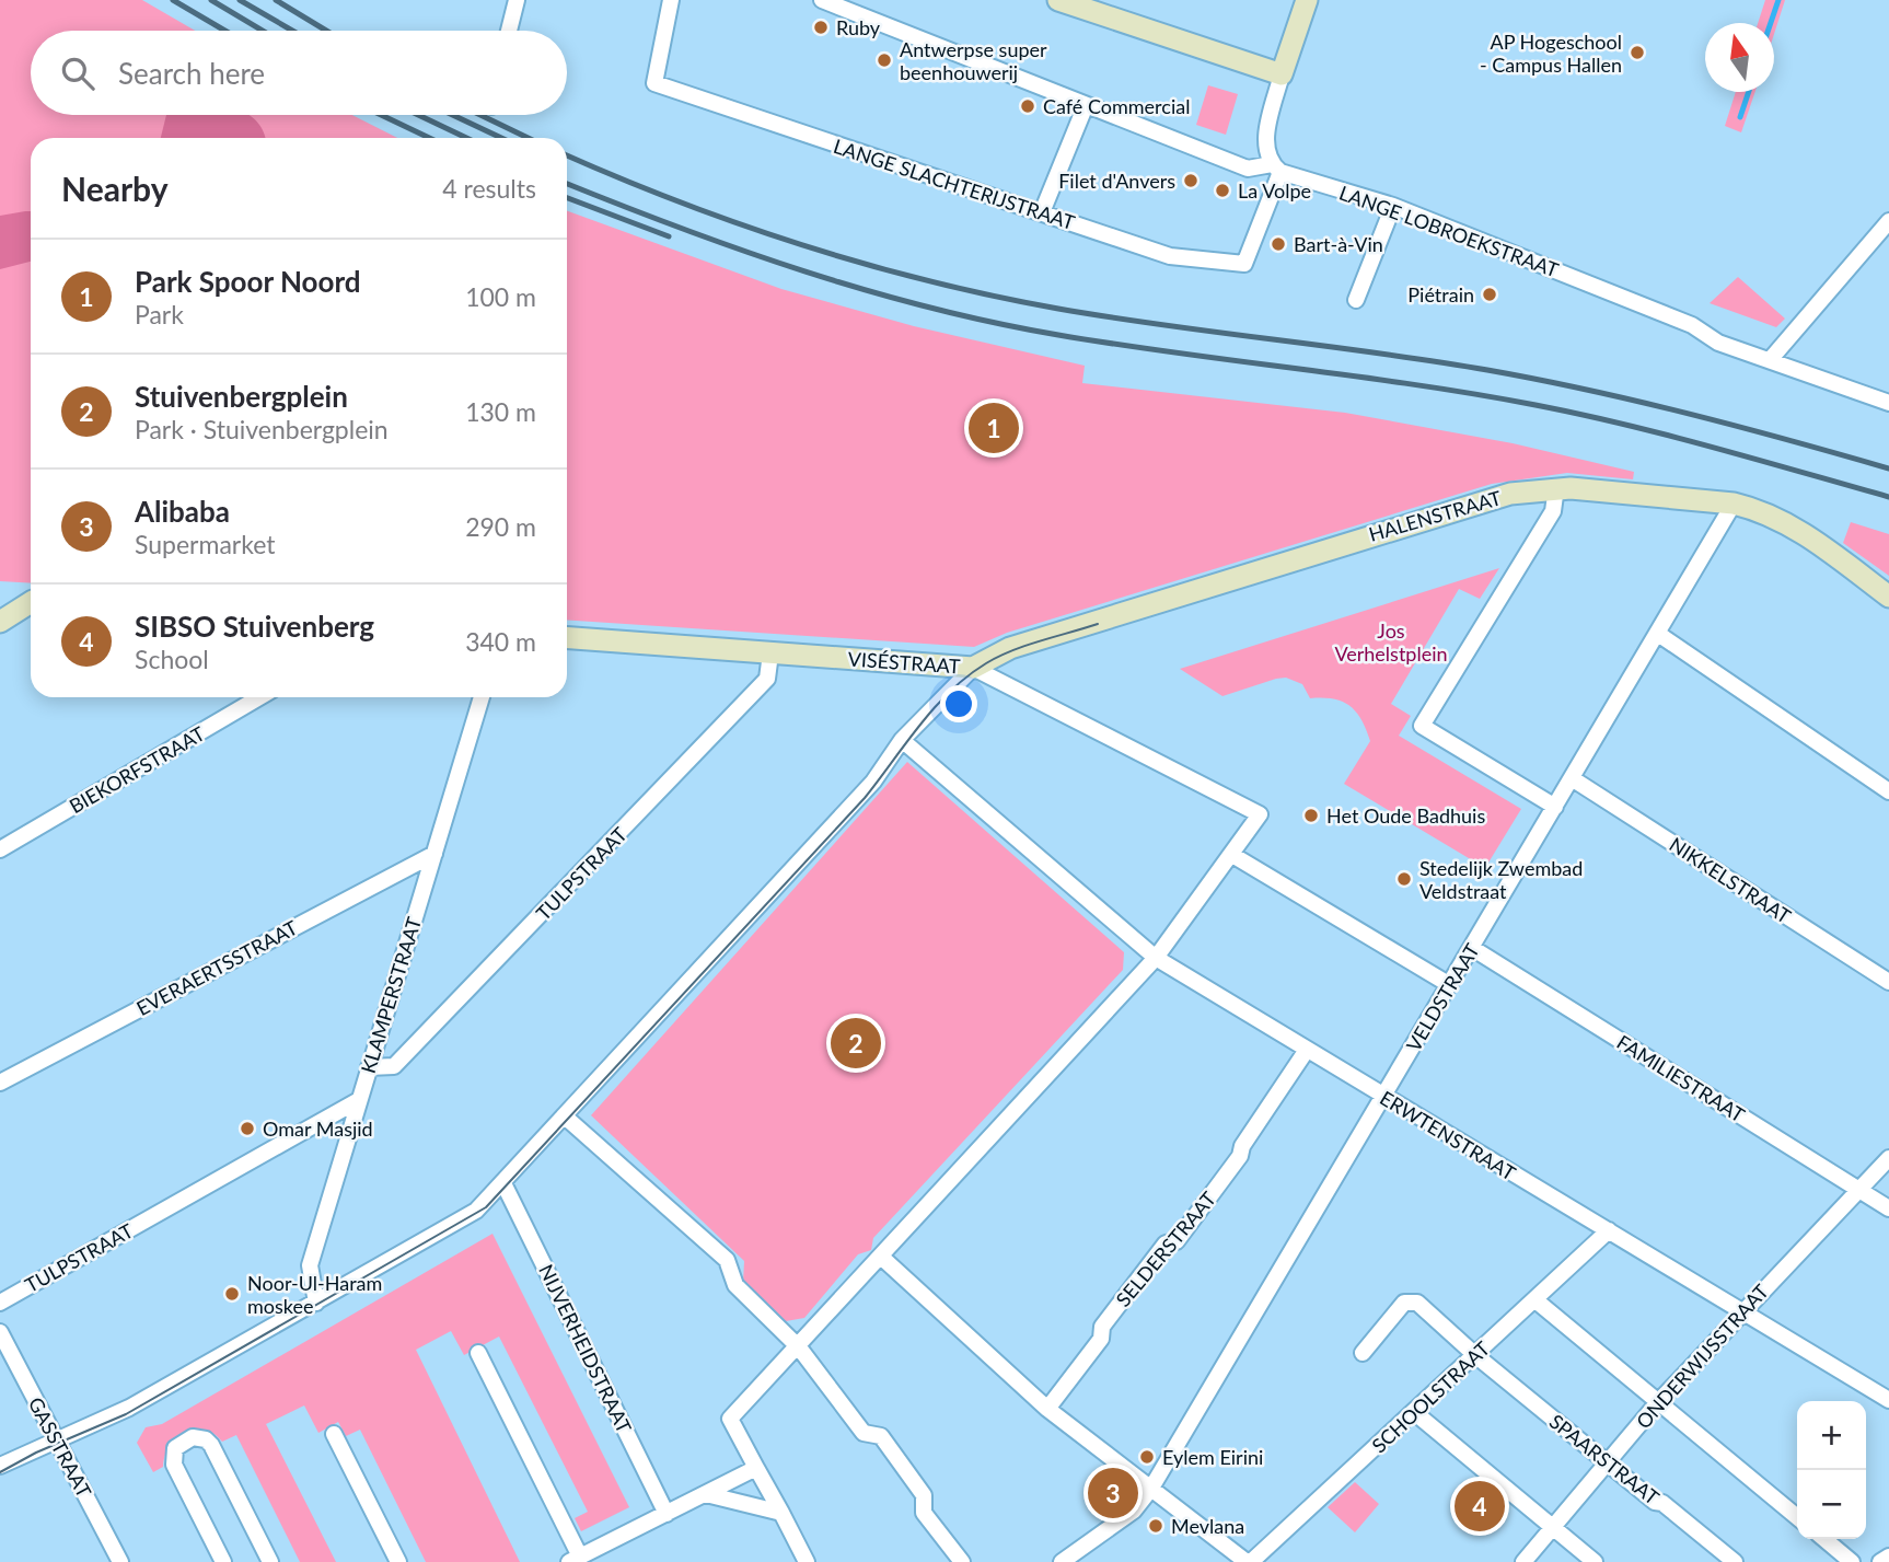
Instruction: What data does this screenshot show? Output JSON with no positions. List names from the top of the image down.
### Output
{
  "streets": {
    "street": [
      "LANGE SLACHTERIJSTRAAT",
      "LANGE LOBROEKSTRAAT",
      "HALENSTRAAT",
      "VISÉSTRAAT",
      "BIEKORFSTRAAT",
      "TULPSTRAAT",
      "NIKKELSTRAAT",
      "EVERAERTSSTRAAT",
      "KLAMPERSTRAAT",
      "VELDSTRAAT",
      "FAMILIESTRAAT",
      "ERWTENSTRAAT",
      "SELDERSTRAAT",
      "NIJVERHEIDSTRAAT",
      "ONDERWIJSSTRAAT",
      "SCHOOLSTRAAT",
      "GASSTRAAT",
      "SPAARSTRAAT"
    ]
  },
  "crossings": [
    ["LANGE SLACHTERIJSTRAAT", "LANGE LOBROEKSTRAAT"],
    ["HALENSTRAAT", "VISÉSTRAAT"],
    ["HALENSTRAAT", "VELDSTRAAT"],
    ["VISÉSTRAAT", "TULPSTRAAT"],
    ["TULPSTRAAT", "KLAMPERSTRAAT"],
    ["NIKKELSTRAAT", "VELDSTRAAT"],
    ["EVERAERTSSTRAAT", "KLAMPERSTRAAT"],
    ["VELDSTRAAT", "FAMILIESTRAAT"],
    ["VELDSTRAAT", "ERWTENSTRAAT"],
    ["FAMILIESTRAAT", "ONDERWIJSSTRAAT"],
    ["ERWTENSTRAAT", "SELDERSTRAAT"],
    ["ERWTENSTRAAT", "ONDERWIJSSTRAAT"],
    ["ERWTENSTRAAT", "SCHOOLSTRAAT"],
    ["ONDERWIJSSTRAAT", "SPAARSTRAAT"],
    ["SCHOOLSTRAAT", "SPAARSTRAAT"]
  ],
  "parks": ["Jos Verhelstplein"],
  "places": [
    "Ruby",
    "AP Hogeschool - Campus Hallen",
    "Antwerpse super beenhouwerij",
    "Café Commercial",
    "Filet d'Anvers",
    "La Volpe",
    "Bart-à-Vin",
    "Piétrain",
    "Het Oude Badhuis",
    "Stedelijk Zwembad Veldstraat",
    "Omar Masjid",
    "Noor-Ul-Haram moskee",
    "Eylem Eirini",
    "Mevlana"
  ],
  "north": "top",
  "page": {
    "search": "Search here",
    "heading": ["Nearby", "4 results"],
    "list": [
      {
        "mark": "1",
        "name": "Park Spoor Noord",
        "note": "Park",
        "value": "100 m"
      },
      {
        "mark": "2",
        "name": "Stuivenbergplein",
        "note": "Park · Stuivenbergplein",
        "value": "130 m"
      },
      {
        "mark": "3",
        "name": "Alibaba",
        "note": "Supermarket",
        "value": "290 m"
      },
      {
        "mark": "4",
        "name": "SIBSO Stuivenberg",
        "note": "School",
        "value": "340 m"
      }
    ],
    "pins": [
      "1",
      "2",
      "3",
      "4"
    ],
    "map_buttons": ["+", "−"]
  }
}
